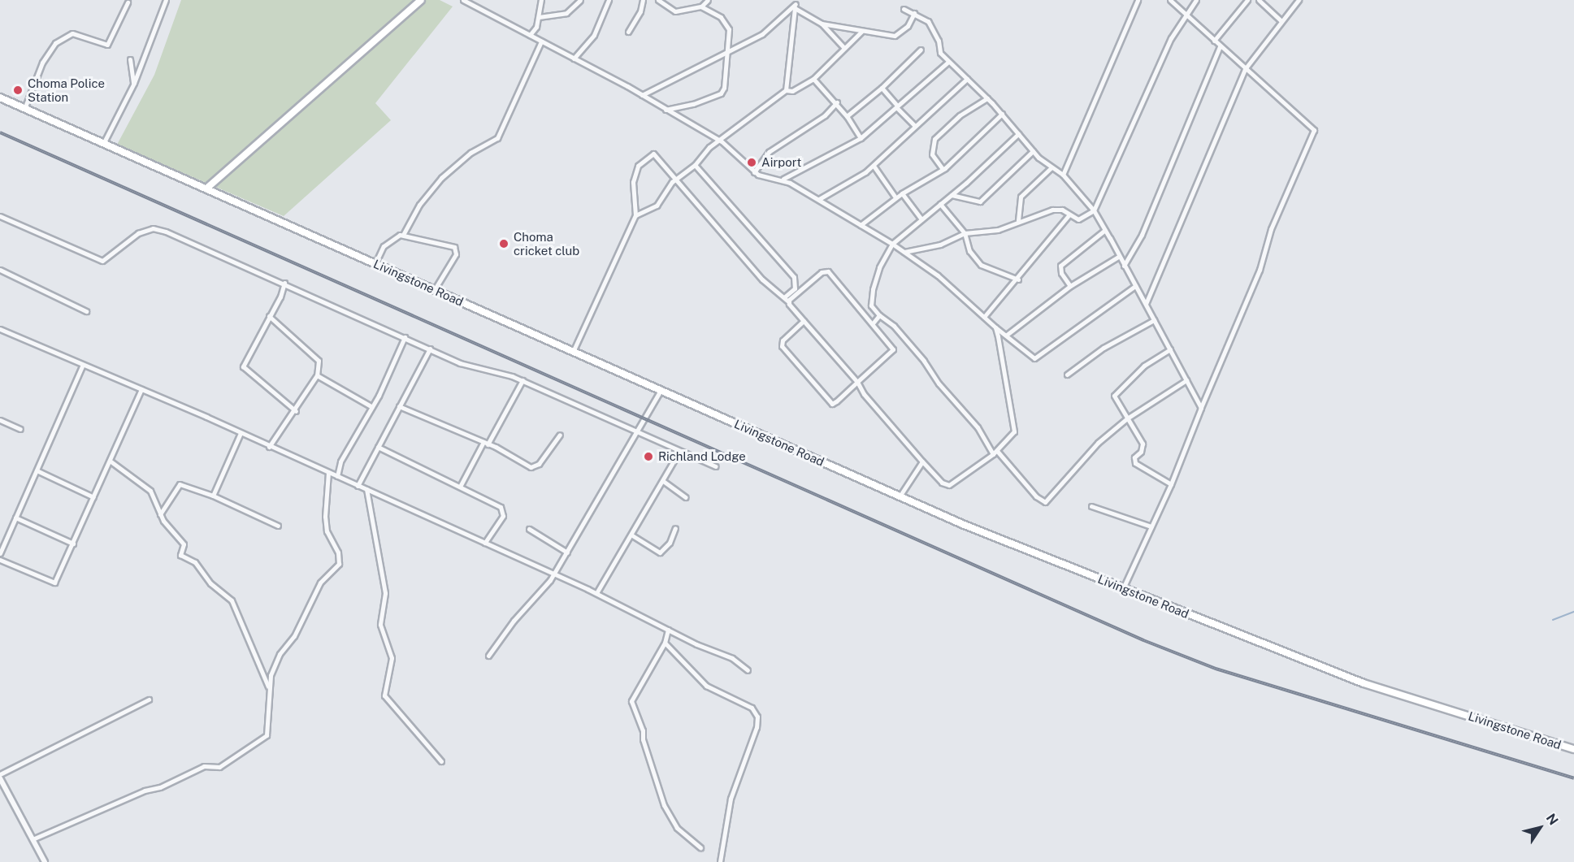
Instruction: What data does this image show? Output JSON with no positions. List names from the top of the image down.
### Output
{
  "streets": {
    "highway": ["Livingstone Road"]
  },
  "places": [
    "Choma Police Station",
    "Airport",
    "Choma cricket club",
    "Richland Lodge"
  ],
  "north": "top right"
}
